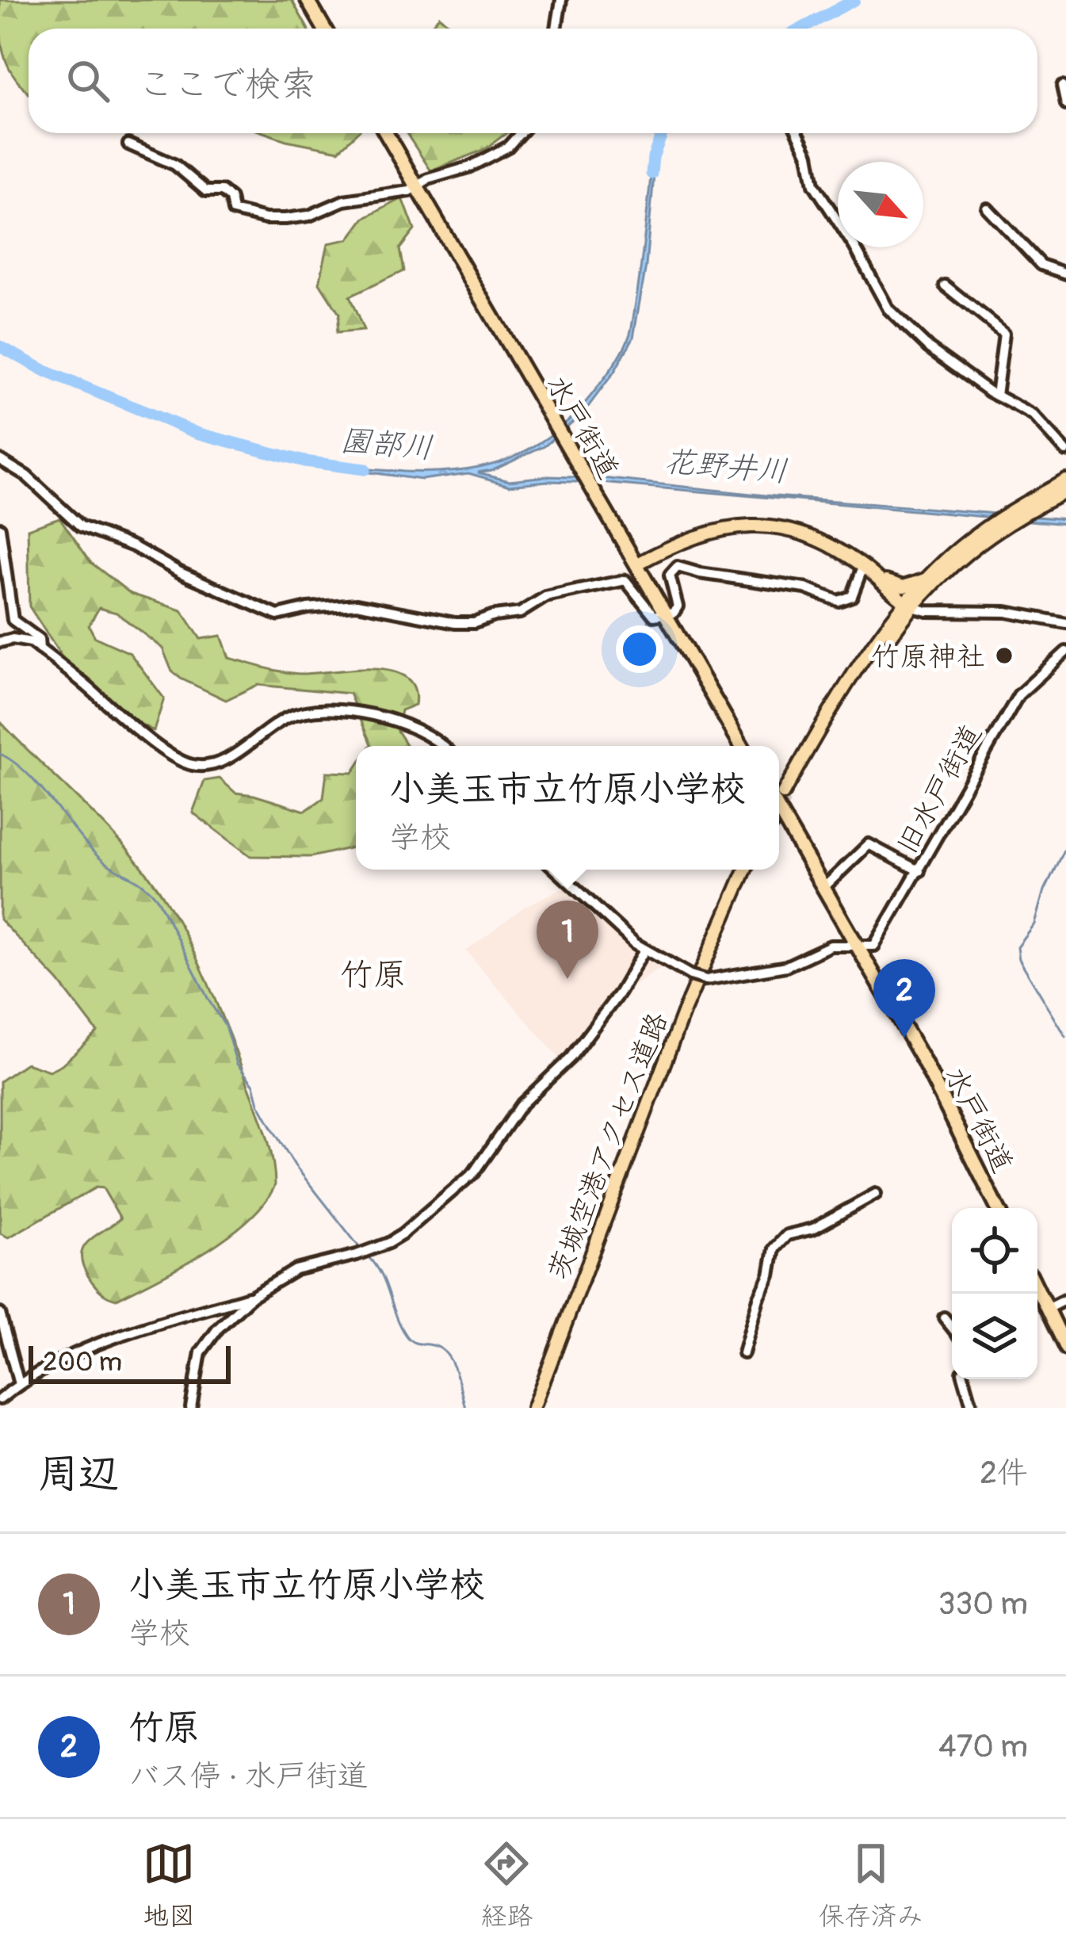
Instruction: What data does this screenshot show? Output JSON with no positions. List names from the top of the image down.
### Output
{
  "streets": {
    "highway": ["水戸街道"],
    "main road": ["茨城空港アクセス道路"],
    "street": ["旧水戸街道"]
  },
  "crossings": [
    ["水戸街道", "旧水戸街道"]
  ],
  "districts": ["竹原"],
  "water": ["園部川", "花野井川"],
  "places": ["竹原神社"],
  "scale_bar": "200 m",
  "north": "bottom right",
  "page": {
    "search": "ここで検索",
    "popup": ["小美玉市立竹原小学校", "学校"],
    "pins": ["1", "2"],
    "scale": "200 m",
    "heading": ["周辺", "2件"],
    "list": [
      {
        "mark": "1",
        "name": "小美玉市立竹原小学校",
        "note": "学校",
        "value": "330 m"
      },
      {
        "mark": "2",
        "name": "竹原",
        "note": "バス停 · 水戸街道",
        "value": "470 m"
      }
    ],
    "nav": ["地図", "経路", "保存済み"]
  }
}
